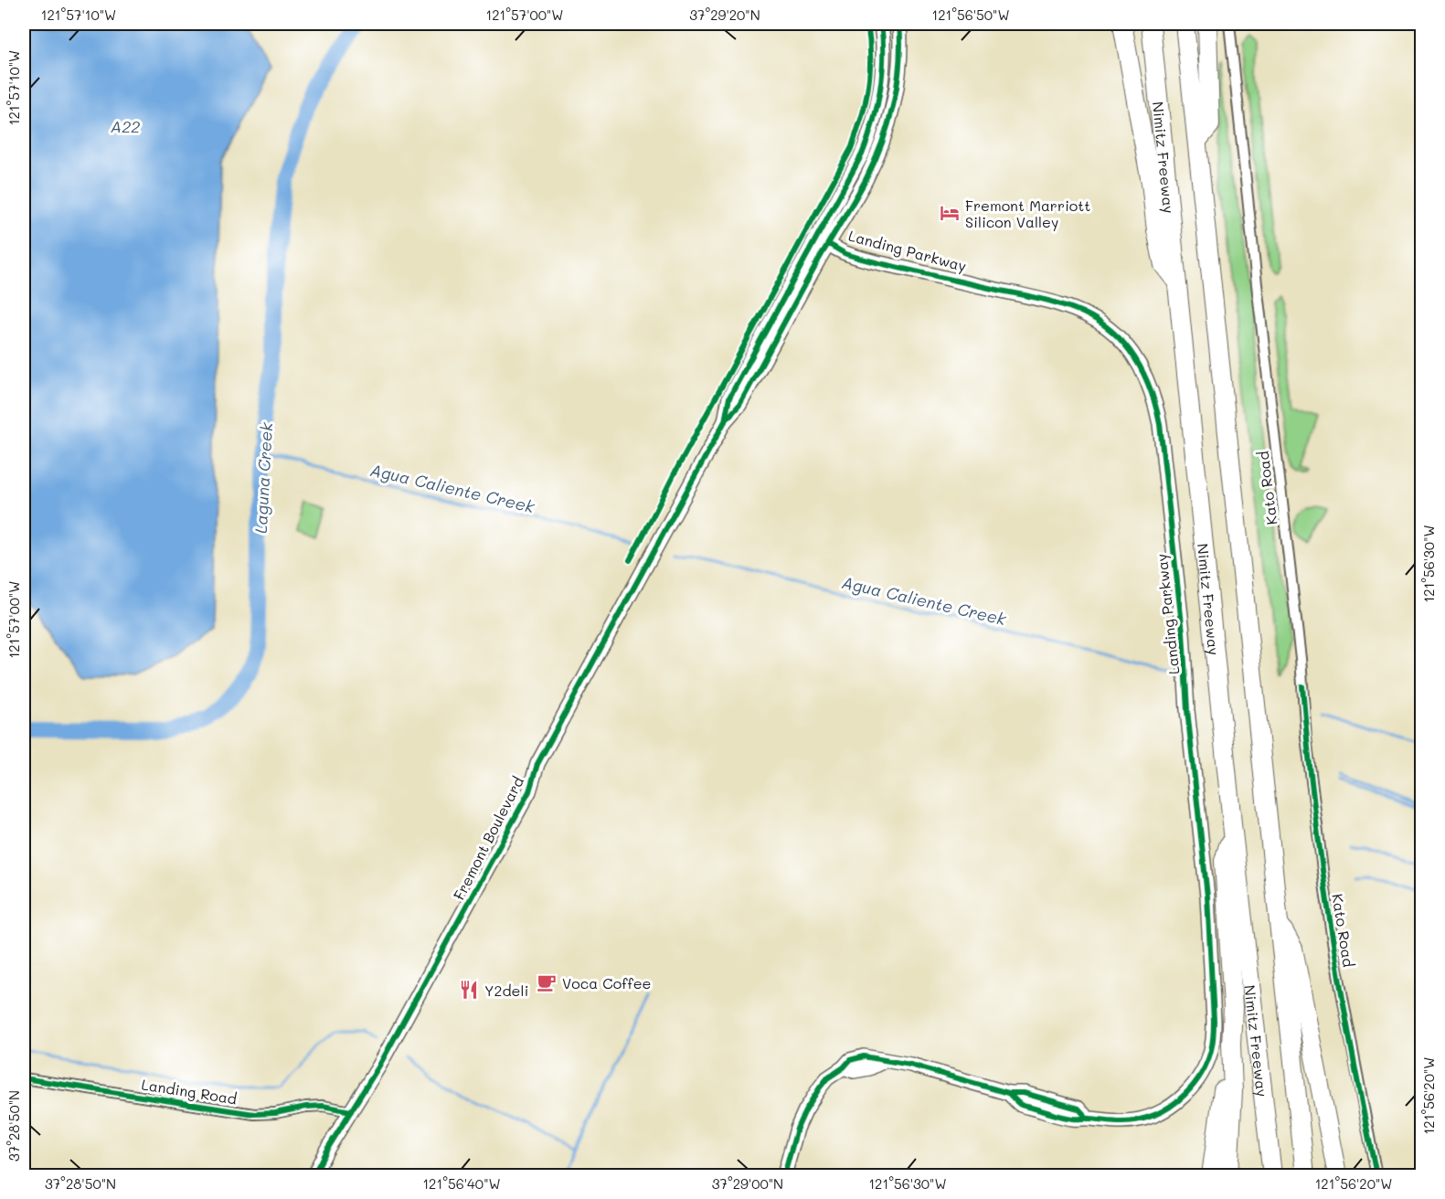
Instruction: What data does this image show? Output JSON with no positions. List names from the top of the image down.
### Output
{
  "streets": {
    "highway": ["Nimitz Freeway"],
    "main road": ["Landing Parkway", "Fremont Boulevard"],
    "street": ["Kato Road", "Landing Road"]
  },
  "crossings": [
    ["Landing Parkway", "Fremont Boulevard"],
    ["Fremont Boulevard", "Landing Road"]
  ],
  "water": ["A22", "Laguna Creek", "Agua Caliente Creek"],
  "places": {
    "hotel": ["Fremont Marriott Silicon Valley"],
    "cafe": ["Voca Coffee"],
    "restaurant": ["Y2deli"]
  },
  "coordinates": [
    "121°57'10\"W",
    "121°57'00\"W",
    "37°29'20\"N",
    "121°56'50\"W",
    "121°56'30\"W",
    "121°56'20\"W",
    "37°28'50\"N",
    "121°56'40\"W",
    "37°29'00\"N"
  ]
}
